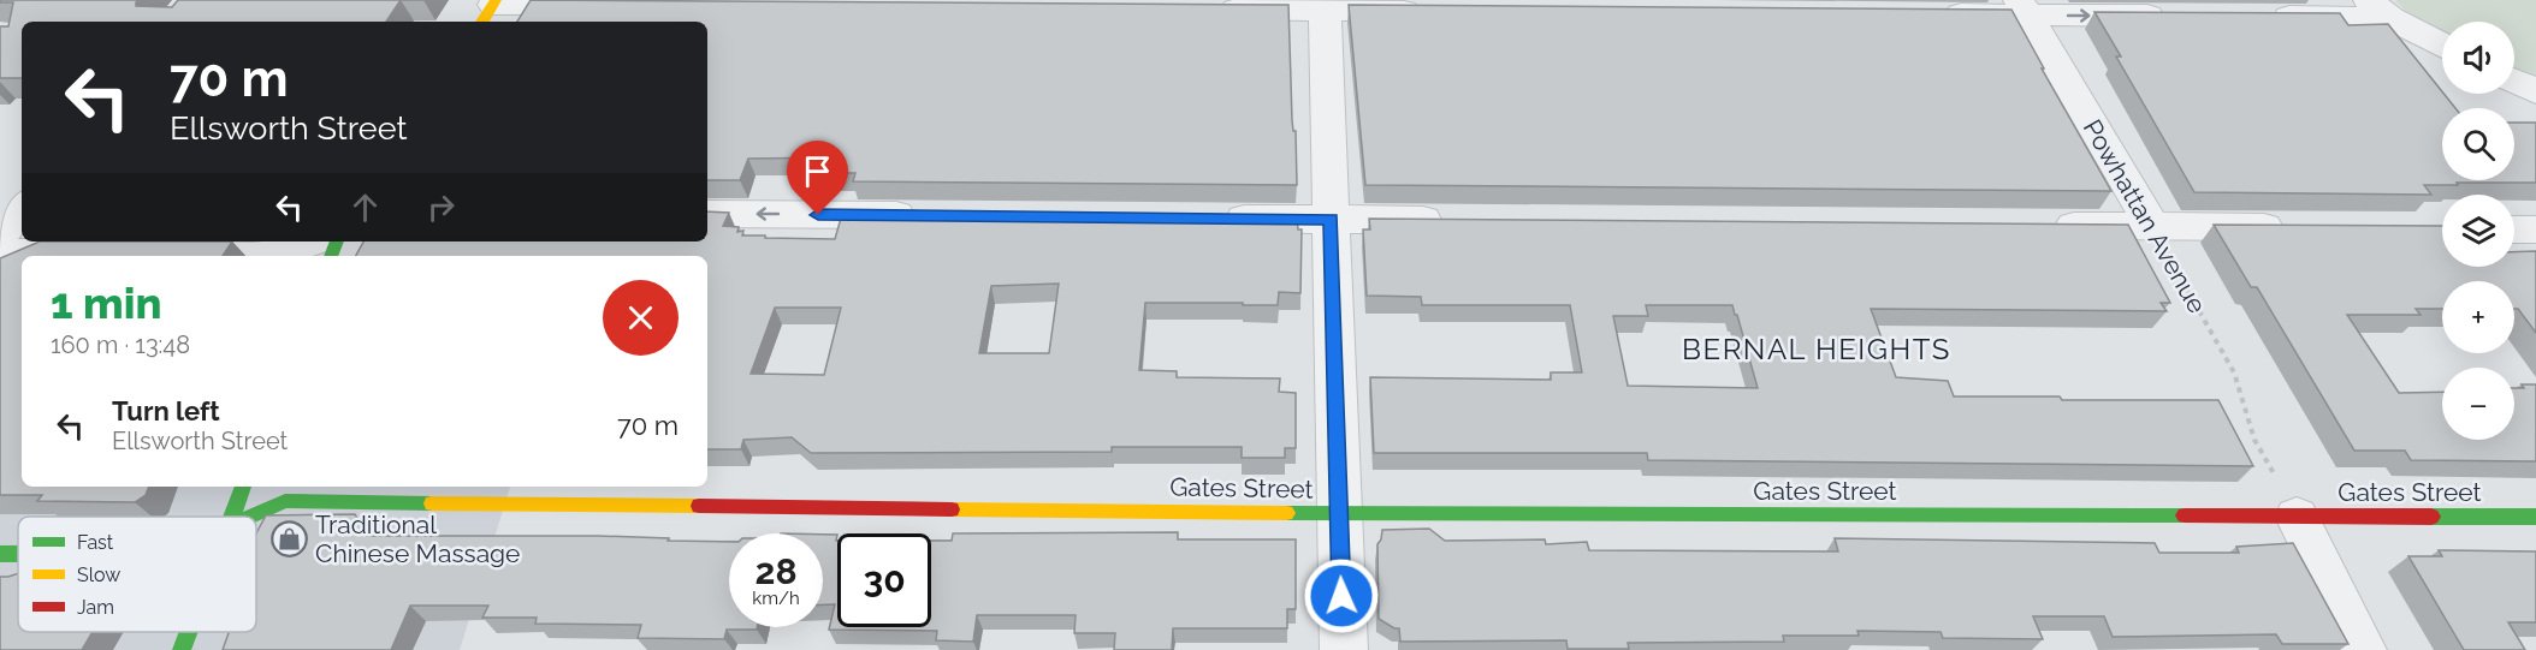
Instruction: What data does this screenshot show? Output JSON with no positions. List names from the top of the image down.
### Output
{
  "streets": {
    "street": ["Powhattan Avenue", "Gates Street"]
  },
  "districts": ["BERNAL HEIGHTS"],
  "places": {
    "shop": ["Traditional Chinese Massage"]
  },
  "legend": ["Fast", "Slow", "Jam"],
  "page": {
    "map_buttons": ["+", "−"],
    "turn": ["70 m", "Ellsworth Street"],
    "heading": ["1 min", "160 m · 13:48"],
    "list": [
      {
        "name": "Turn left",
        "note": "Ellsworth Street",
        "value": "70 m"
      }
    ],
    "speed": "28 km/h",
    "limit": "30"
  }
}
